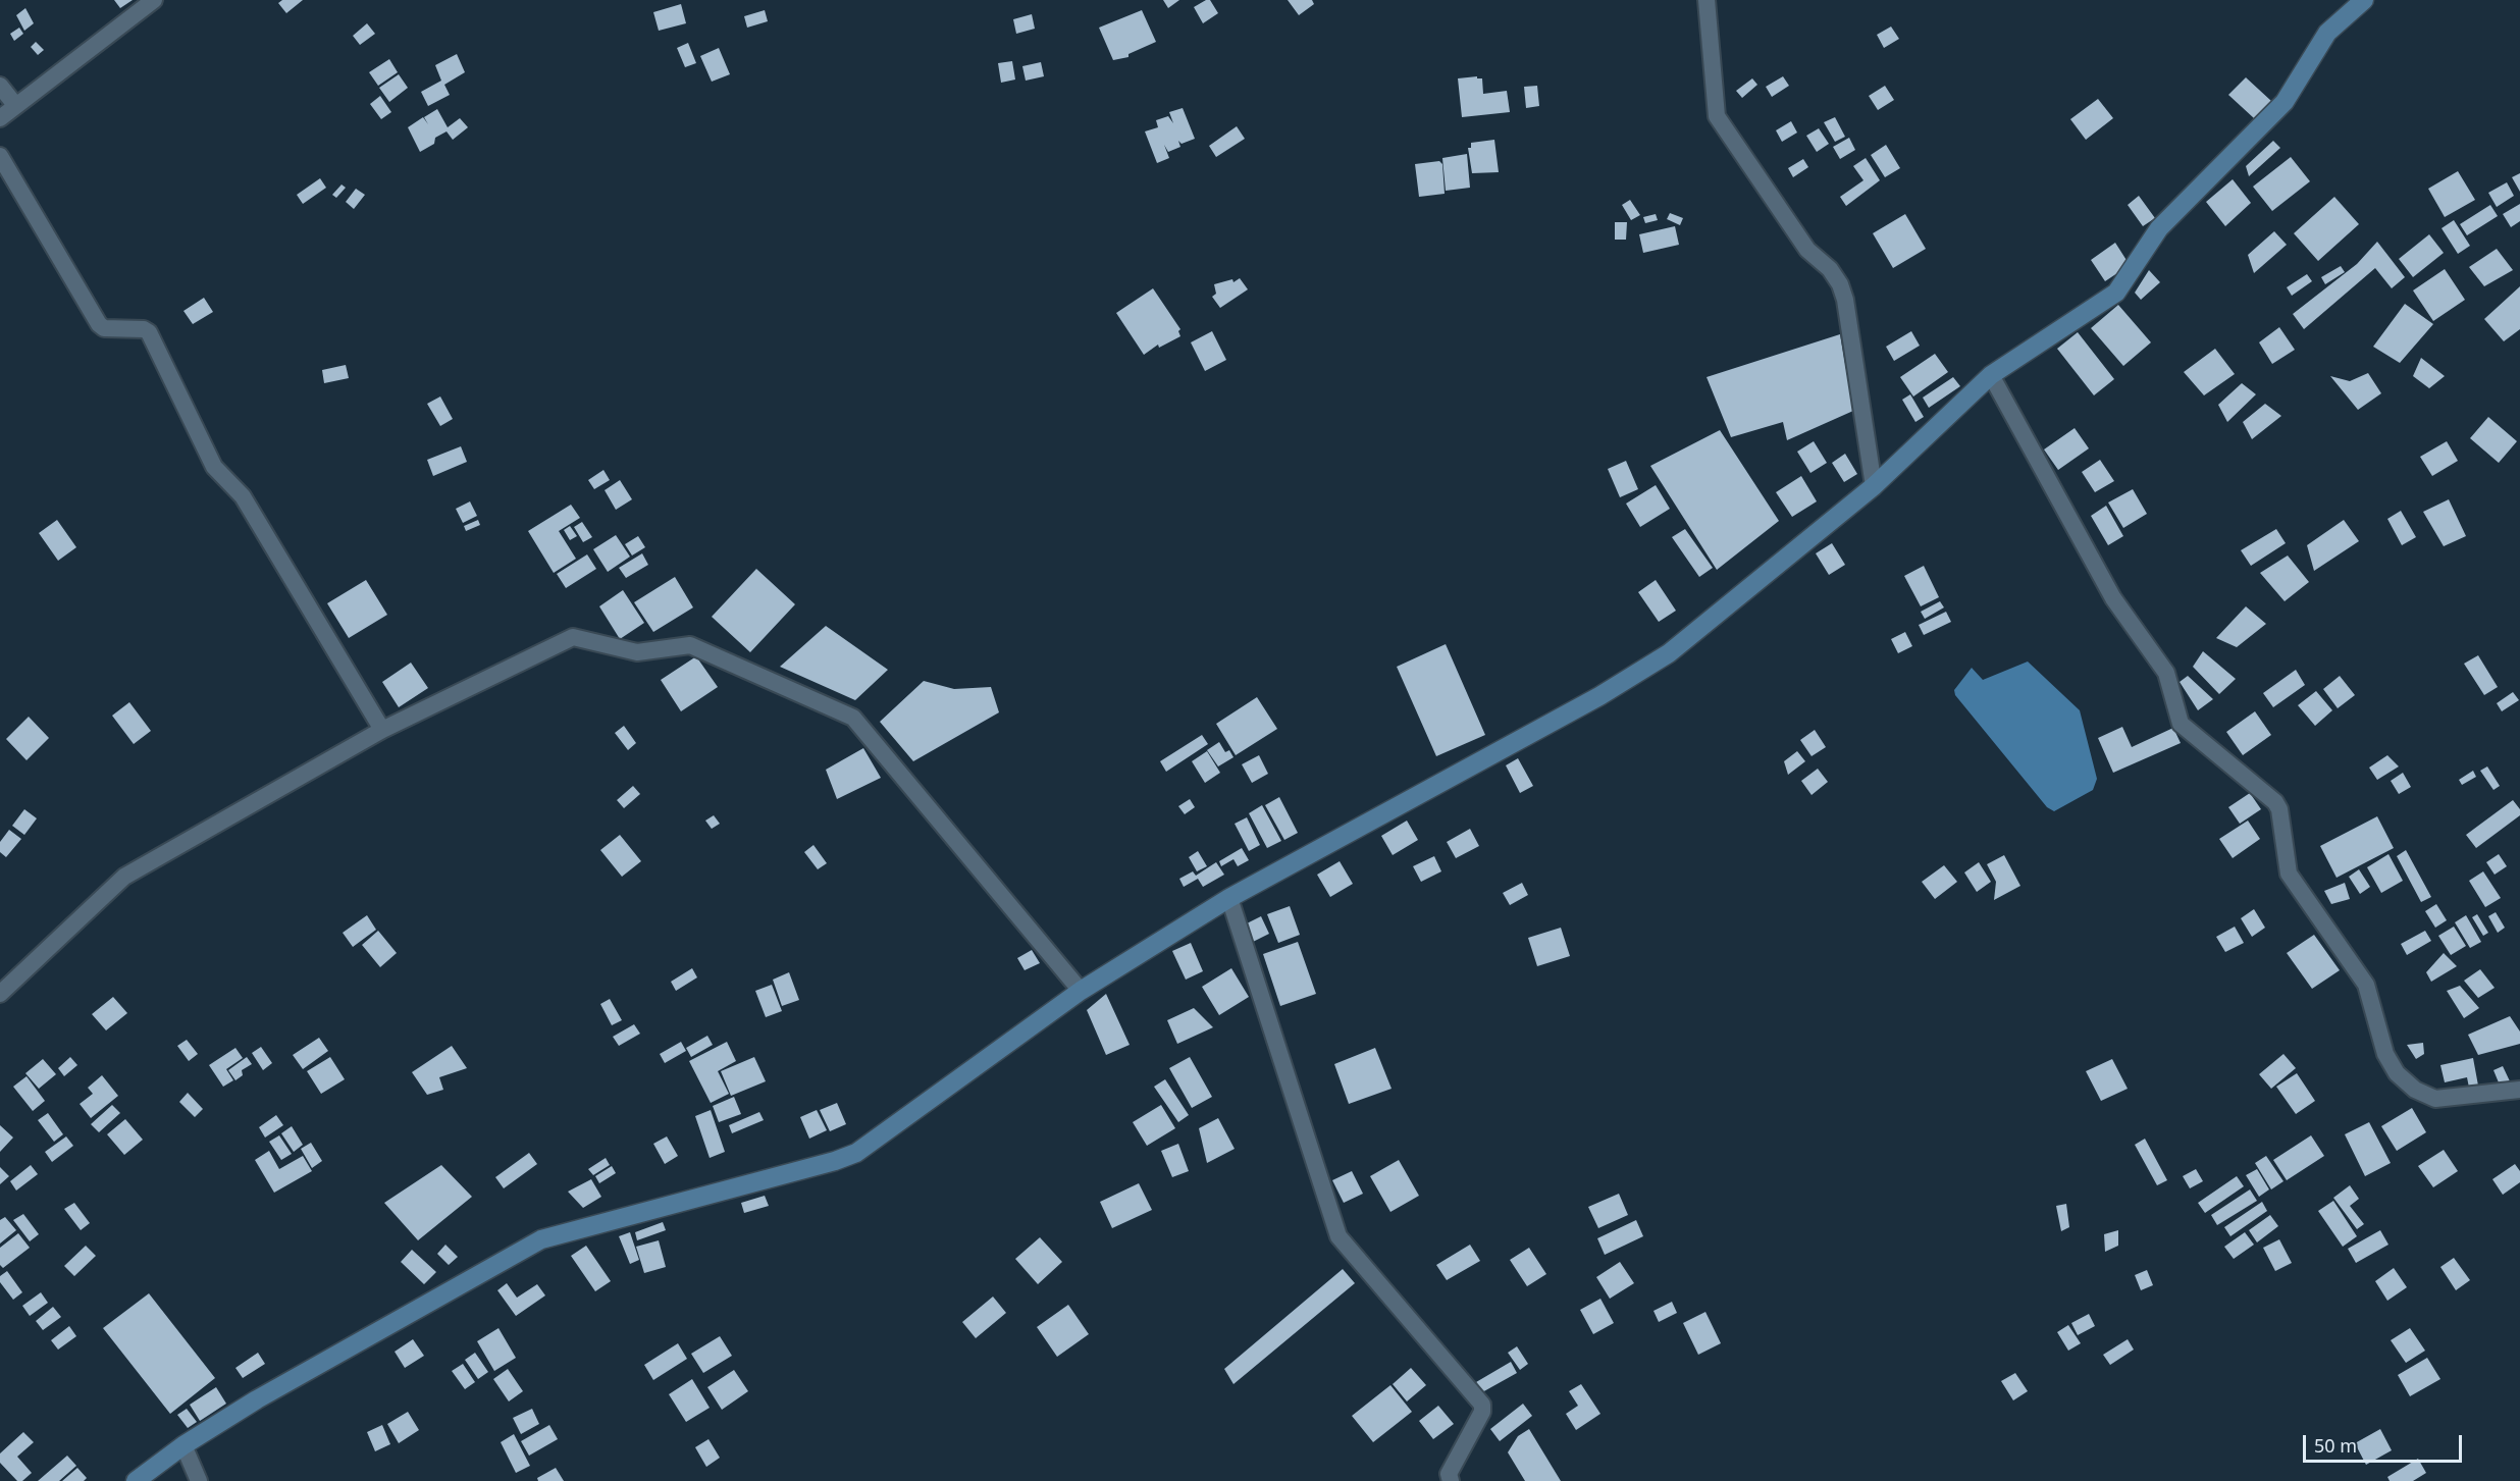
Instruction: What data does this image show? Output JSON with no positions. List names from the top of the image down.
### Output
{
  "scale_bar": "50 m"
}
